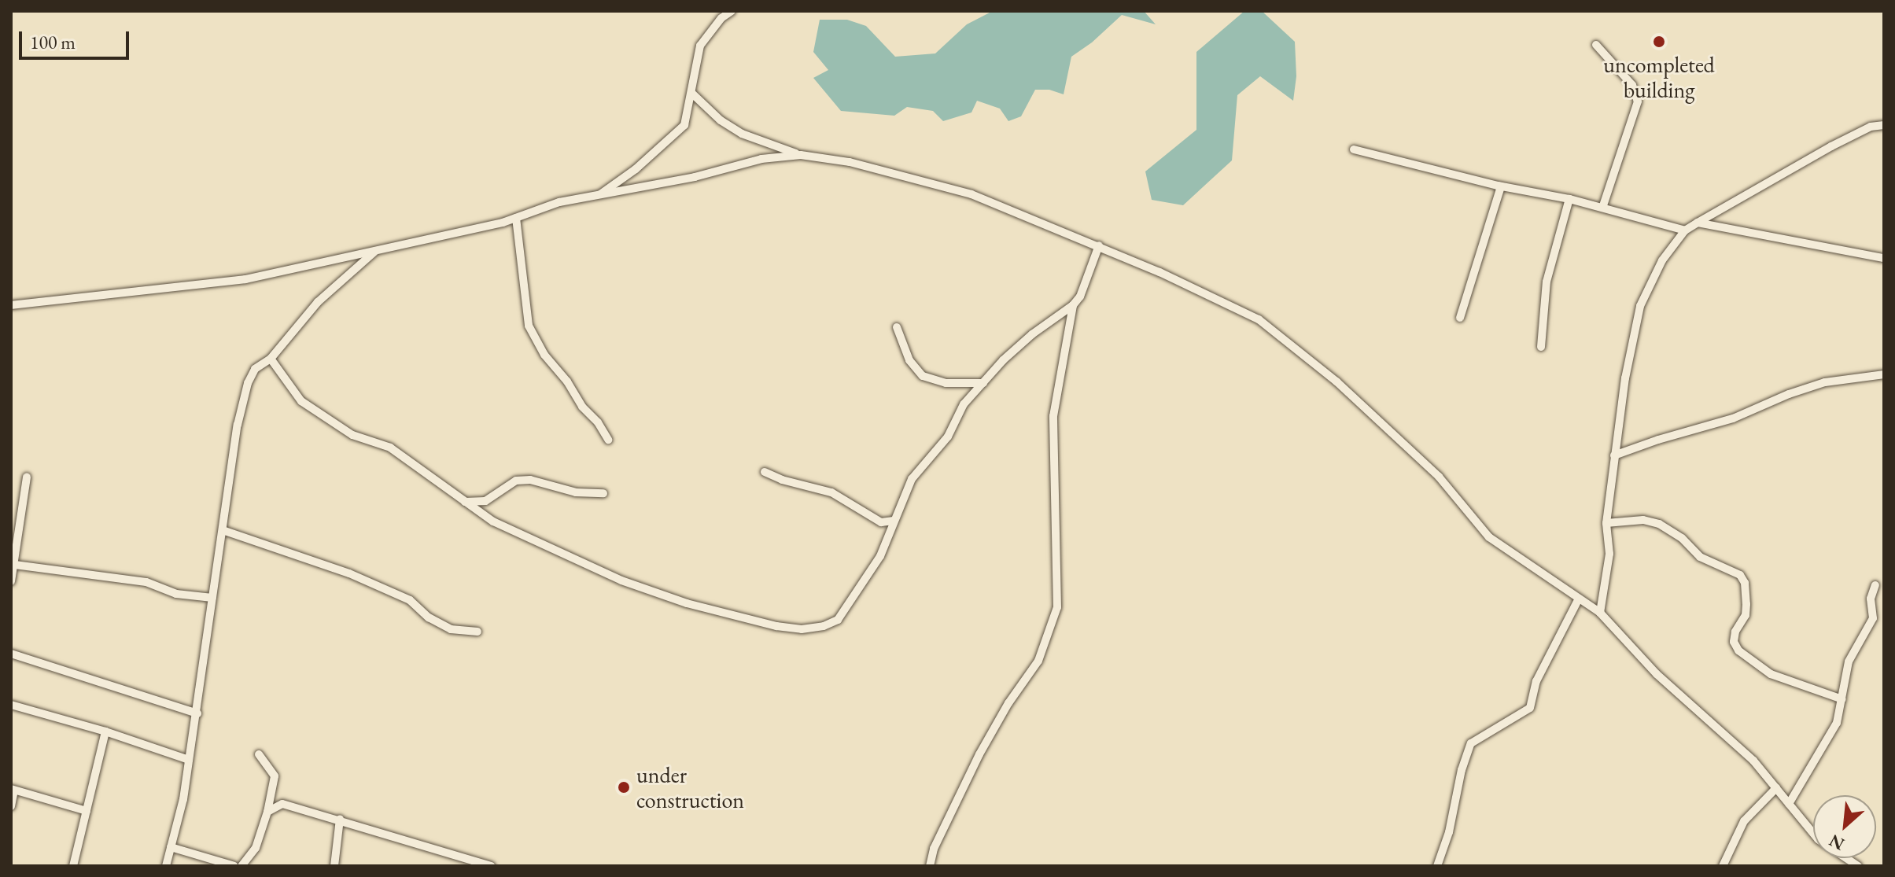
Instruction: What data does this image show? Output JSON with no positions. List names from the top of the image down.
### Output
{
  "places": ["uncompleted building", "under construction"],
  "scale_bar": "100 m",
  "north": "bottom left"
}
